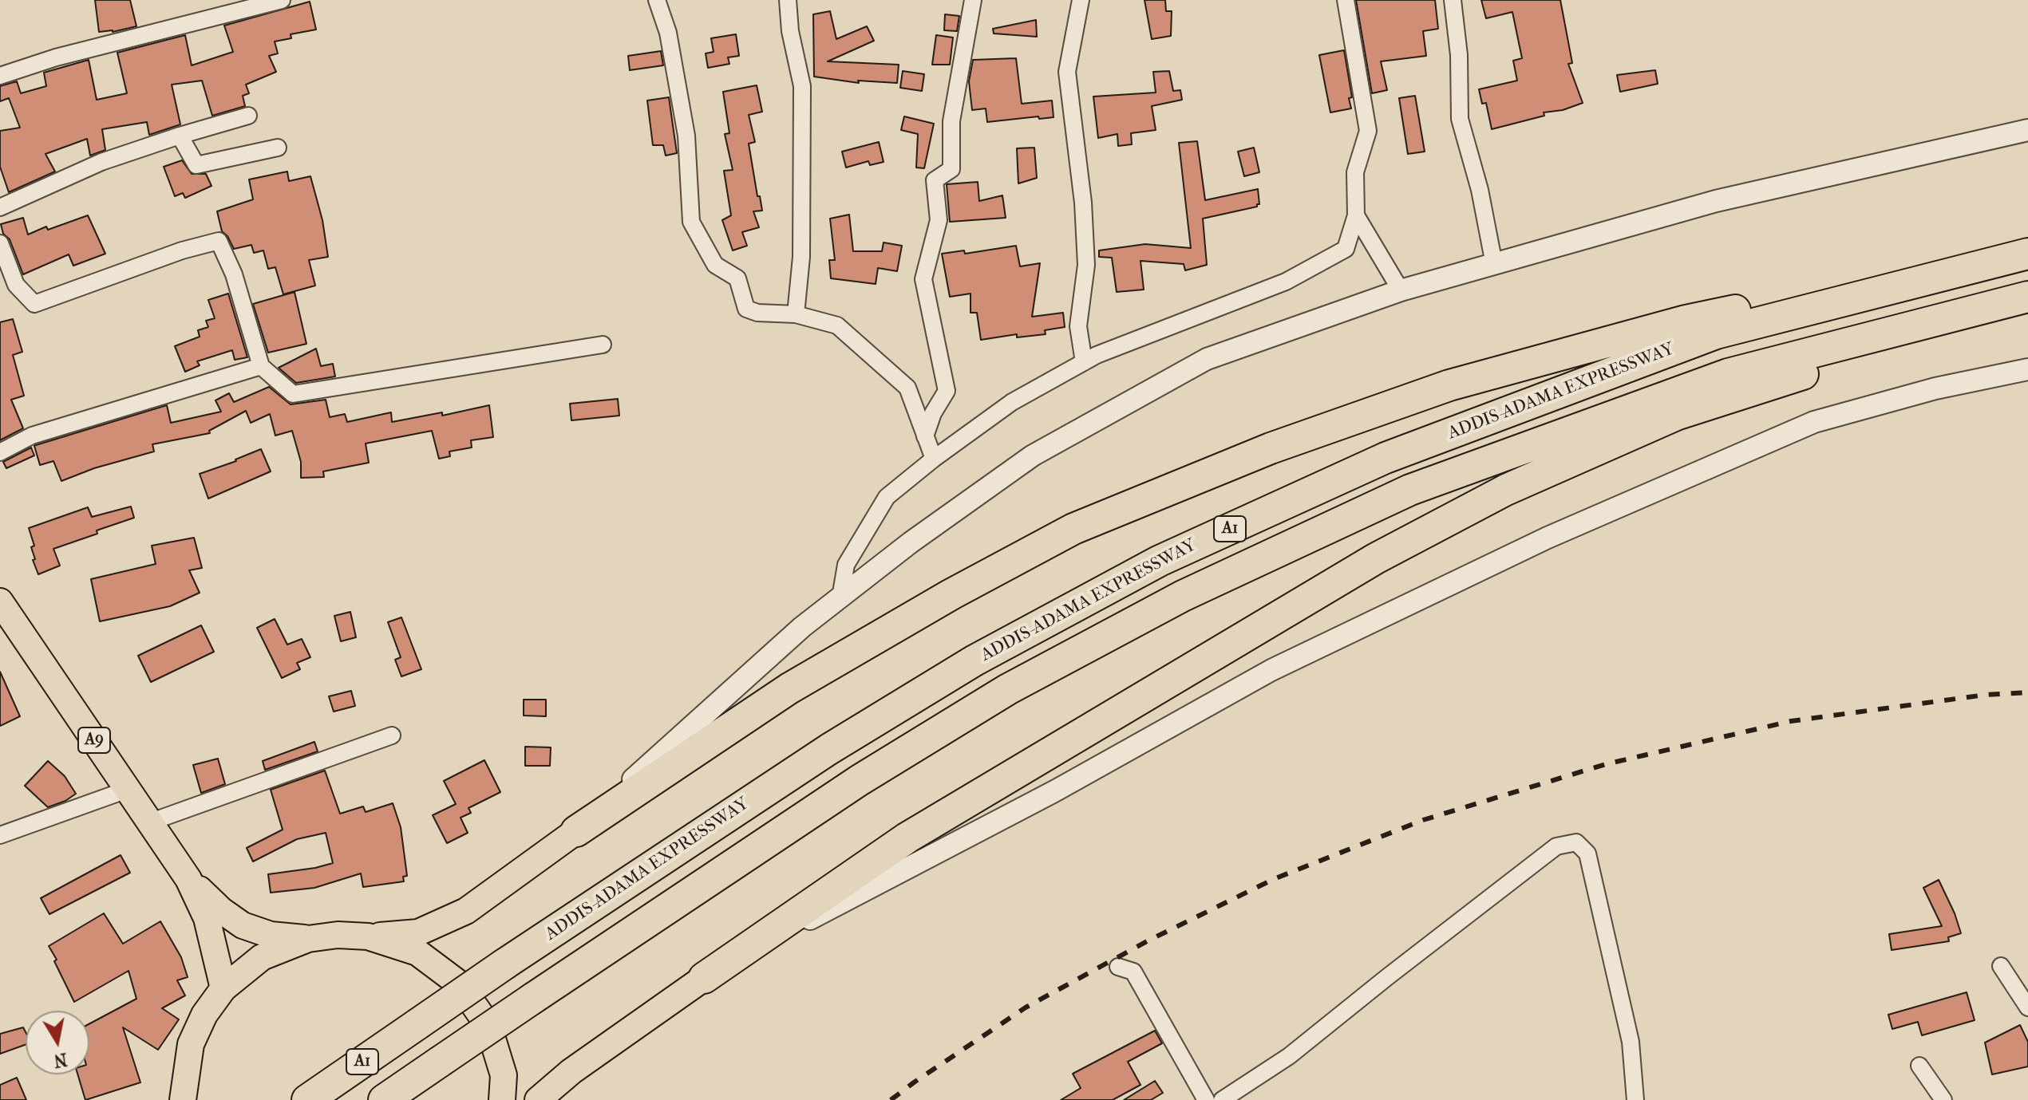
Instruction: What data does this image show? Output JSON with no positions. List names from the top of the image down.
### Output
{
  "streets": {
    "highway": ["ADDIS-ADAMA EXPRESSWAY", "A1"],
    "main road": ["A9"]
  },
  "north": "bottom"
}
